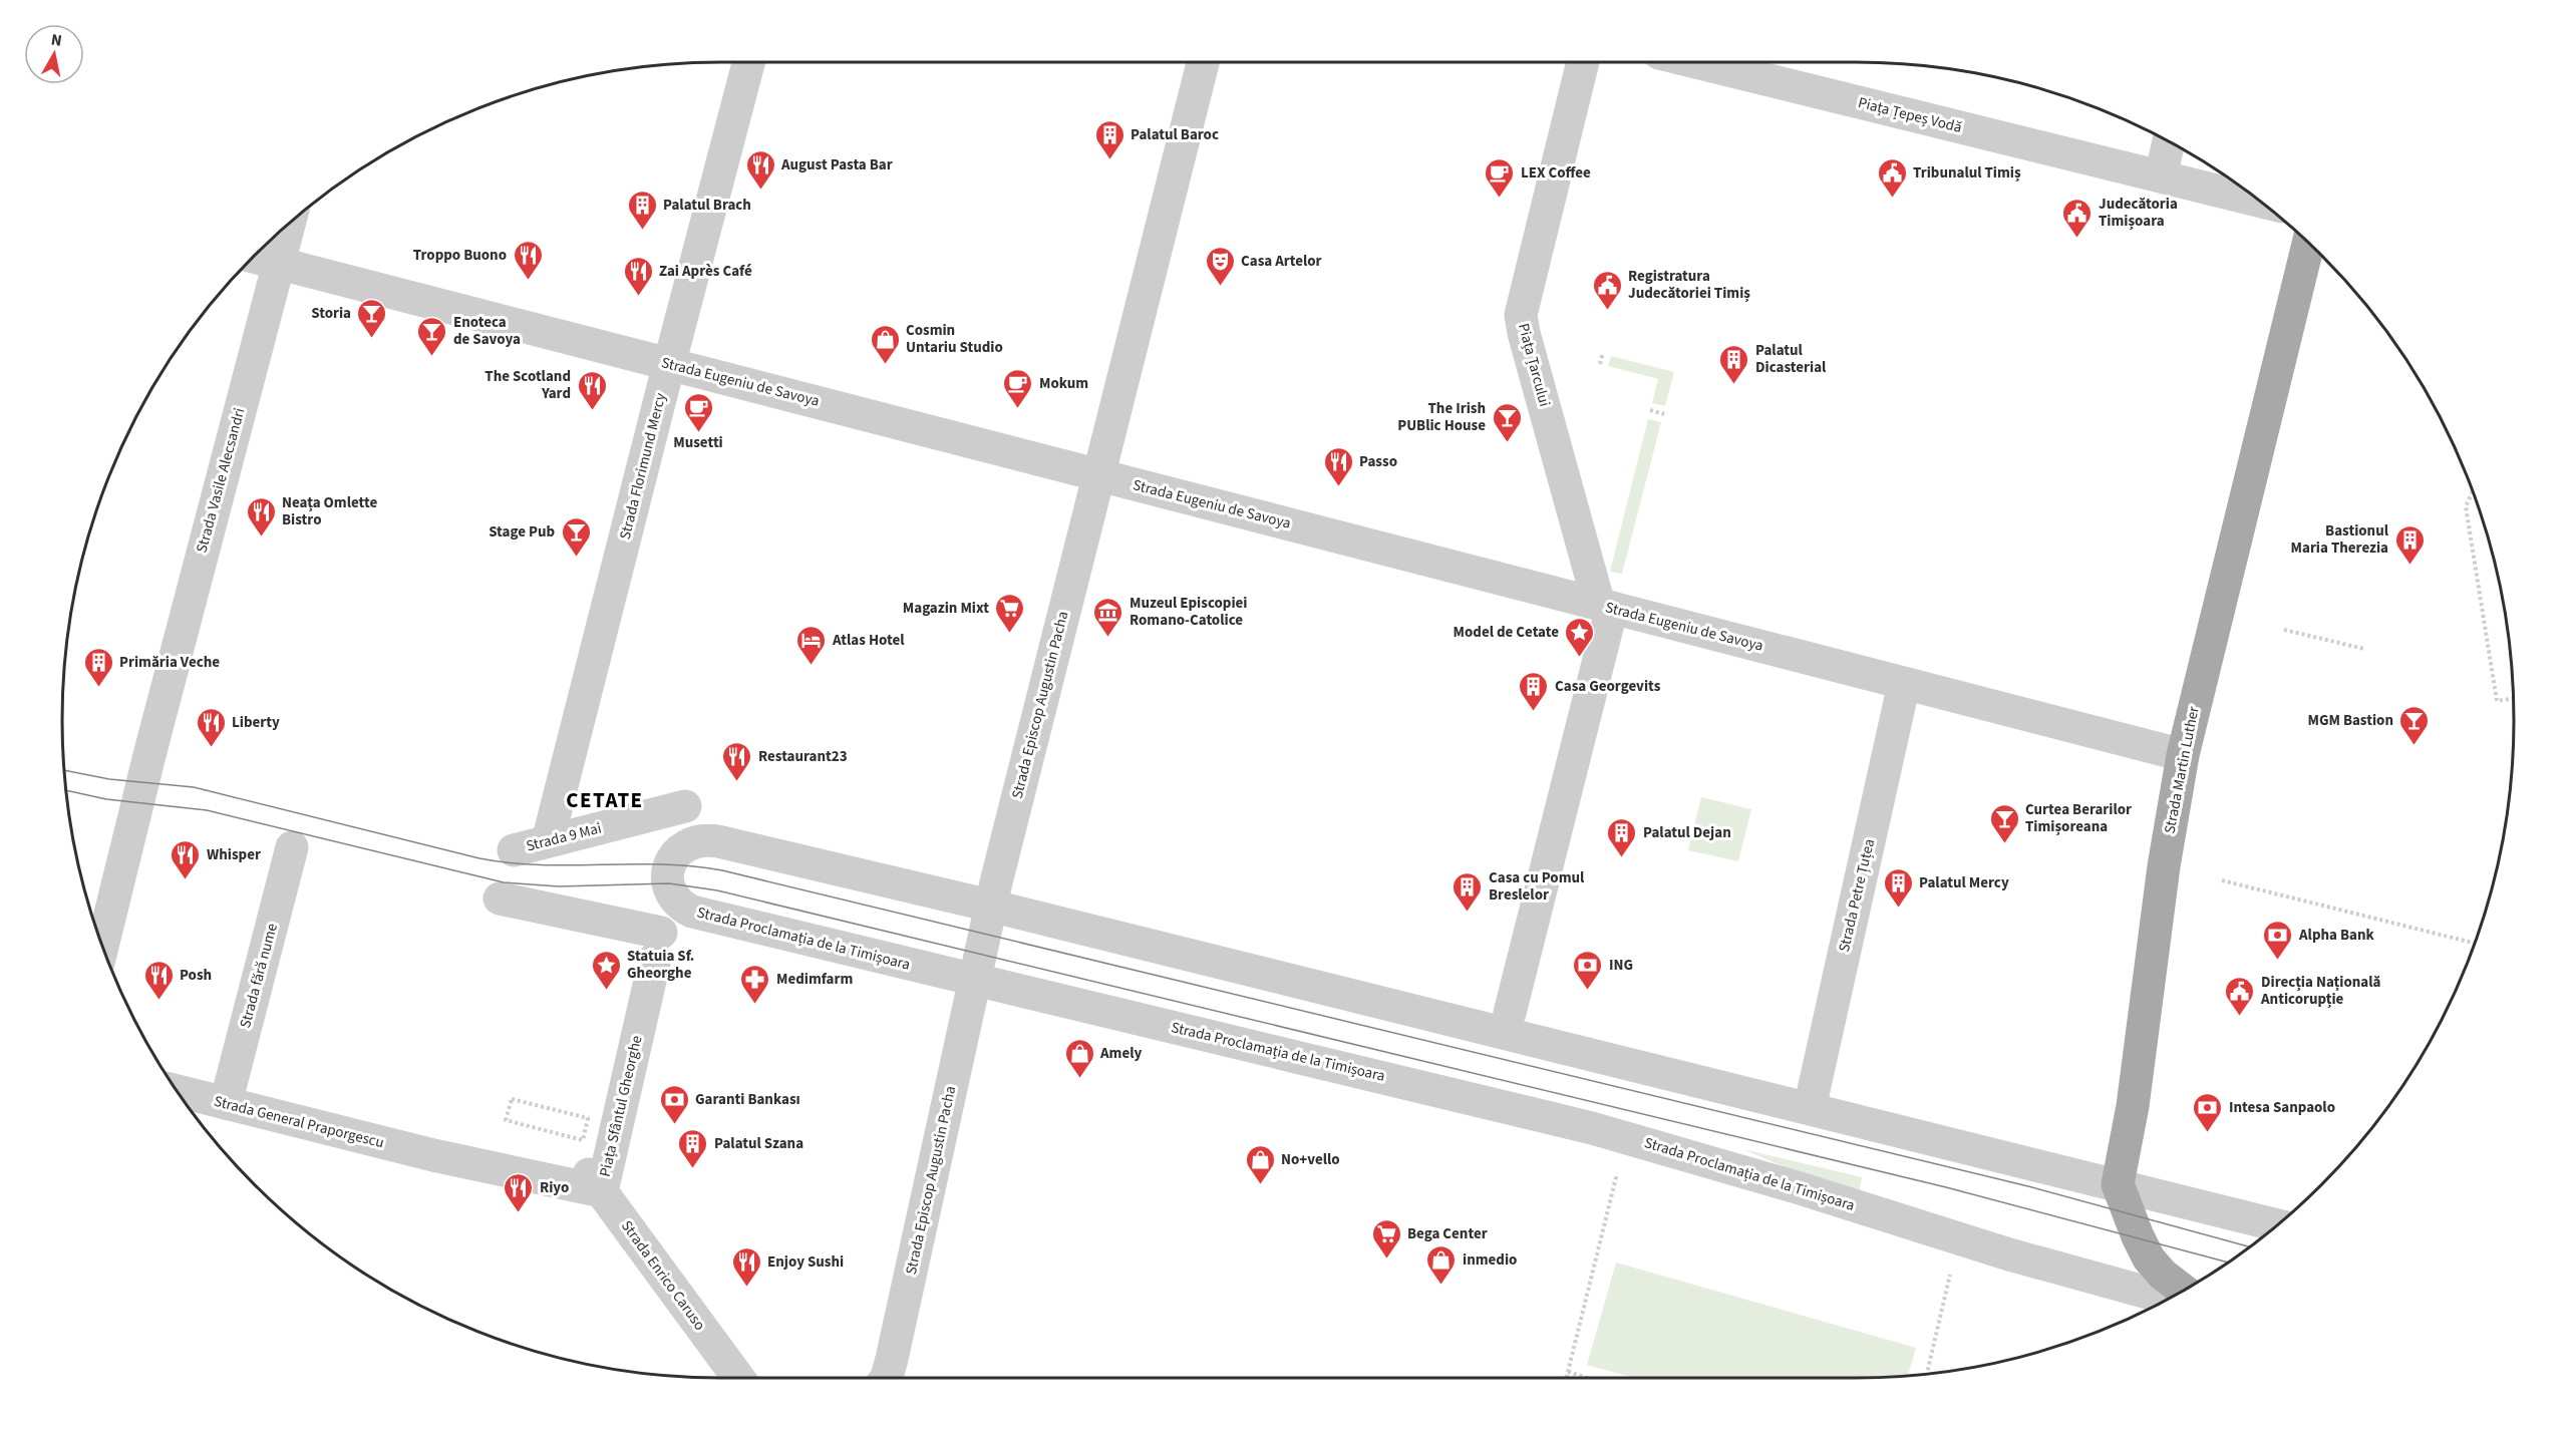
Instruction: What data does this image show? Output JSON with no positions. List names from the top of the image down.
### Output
{
  "streets": {
    "main road": ["Strada Martin Luther"],
    "street": [
      "Piața Țepeș Vodă",
      "Piața Țarcului",
      "Strada Eugeniu de Savoya",
      "Strada Florimund Mercy",
      "Strada Vasile Alecsandri",
      "Strada Episcop Augustin Pacha",
      "Strada 9 Mai",
      "Strada Petre Țuțea",
      "Strada Proclamația de la Timișoara",
      "Strada fără nume",
      "Piața Sfântul Gheorghe",
      "Strada General Praporgescu",
      "Strada Enrico Caruso"
    ]
  },
  "crossings": [
    ["Piața Țarcului", "Strada Eugeniu de Savoya"],
    ["Strada Eugeniu de Savoya", "Strada Florimund Mercy"],
    ["Strada Eugeniu de Savoya", "Strada Vasile Alecsandri"],
    ["Strada Eugeniu de Savoya", "Strada Episcop Augustin Pacha"],
    ["Strada Eugeniu de Savoya", "Strada Martin Luther"],
    ["Strada Eugeniu de Savoya", "Strada Petre Țuțea"],
    ["Strada Florimund Mercy", "Strada 9 Mai"],
    ["Strada Episcop Augustin Pacha", "Strada Proclamația de la Timișoara"],
    ["Strada Martin Luther", "Strada Proclamația de la Timișoara"],
    ["Strada Petre Țuțea", "Strada Proclamația de la Timișoara"],
    ["Strada fără nume", "Strada General Praporgescu"],
    ["Piața Sfântul Gheorghe", "Strada General Praporgescu"],
    ["Piața Sfântul Gheorghe", "Strada Enrico Caruso"]
  ],
  "districts": ["CETATE"],
  "places": {
    "building": [
      "Palatul Baroc",
      "Palatul Brach",
      "Palatul Dicasterial",
      "Bastionul Maria Therezia",
      "Primăria Veche",
      "Casa Georgevits",
      "Palatul Dejan",
      "Palatul Mercy",
      "Casa cu Pomul Breslelor",
      "Palatul Szana"
    ],
    "restaurant": [
      "August Pasta Bar",
      "Troppo Buono",
      "Zai Après Café",
      "The Scotland Yard",
      "Passo",
      "Neața Omlette Bistro",
      "Liberty",
      "Restaurant23",
      "Whisper",
      "Posh",
      "Riyo",
      "Enjoy Sushi"
    ],
    "cafe": ["LEX Coffee", "Mokum", "Musetti"],
    "public building": [
      "Tribunalul Timiș",
      "Judecătoria Timișoara",
      "Registratura Judecătoriei Timiș",
      "Direcția Națională Anticorupție"
    ],
    "theatre": ["Casa Artelor"],
    "bar": [
      "Storia",
      "Enoteca de Savoya",
      "The Irish PUBlic House",
      "Stage Pub",
      "MGM Bastion",
      "Curtea Berarilor Timișoreana"
    ],
    "shop": [
      "Cosmin Untariu Studio",
      "Amely",
      "No+vello",
      "inmedio"
    ],
    "supermarket": ["Magazin Mixt", "Bega Center"],
    "museum": ["Muzeul Episcopiei Romano-Catolice"],
    "place": ["Model de Cetate", "Statuia Sf. Gheorghe"],
    "hotel": ["Atlas Hotel"],
    "bank": [
      "Alpha Bank",
      "ING",
      "Garanti Bankası",
      "Intesa Sanpaolo"
    ],
    "pharmacy": ["Medimfarm"]
  },
  "north": "top"
}
